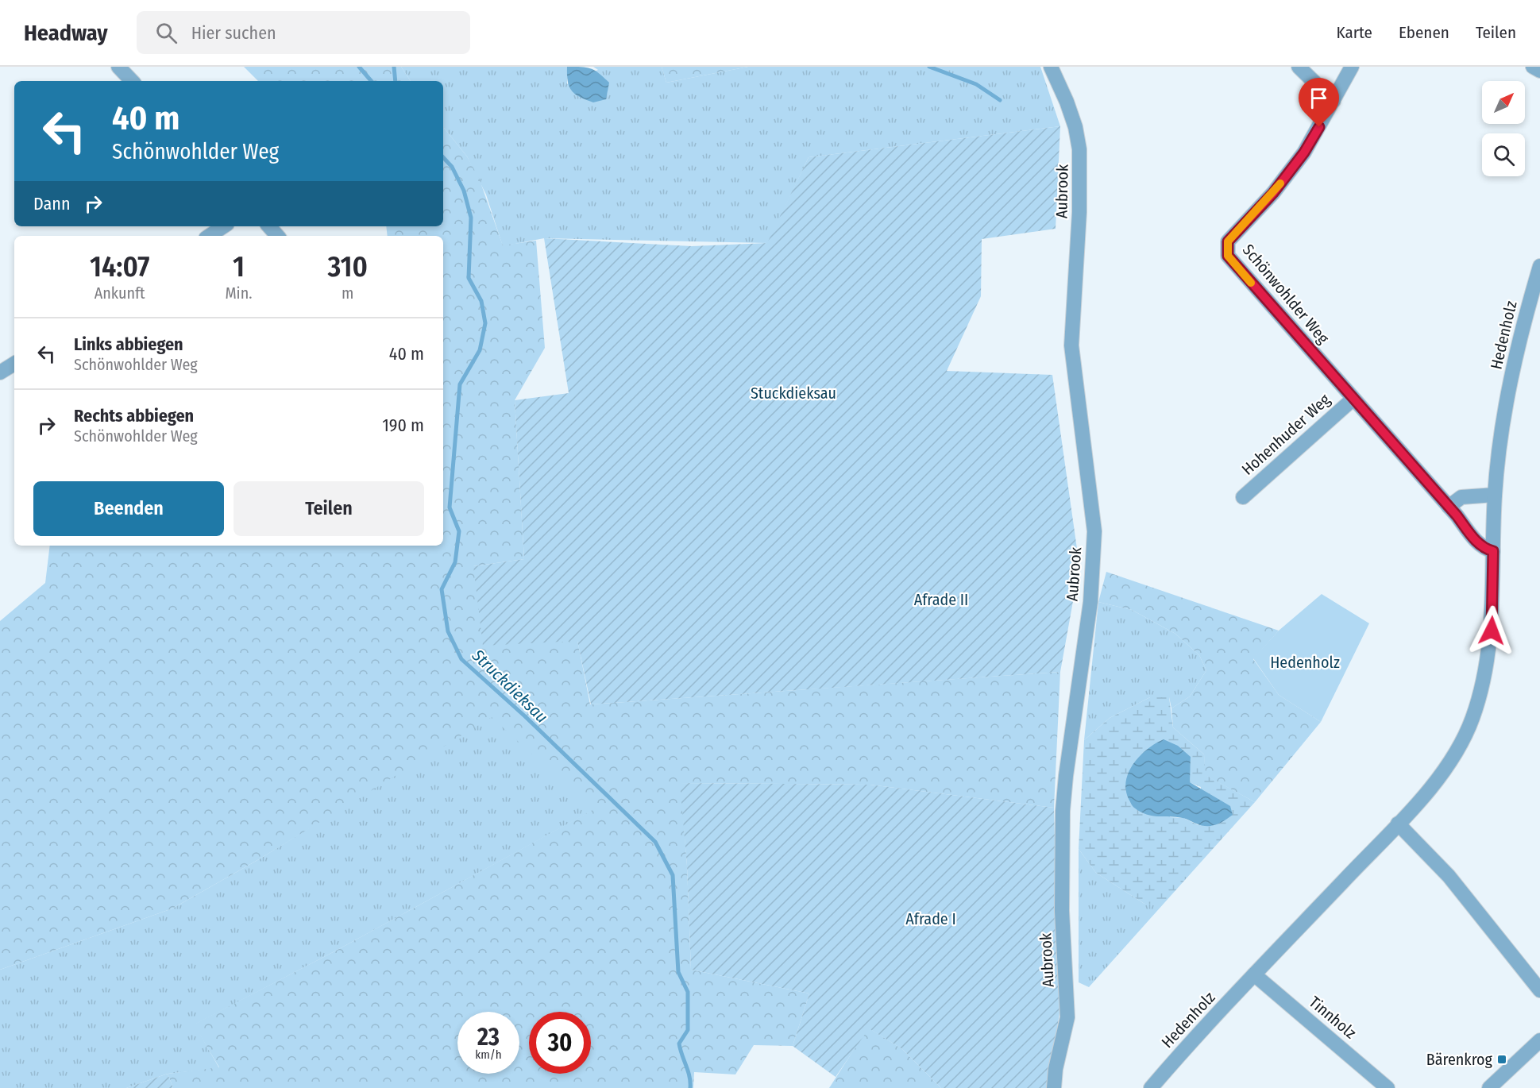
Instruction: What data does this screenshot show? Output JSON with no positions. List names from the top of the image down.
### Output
{
  "streets": {
    "street": [
      "Aubrook",
      "Schönwohlder Weg",
      "Hedenholz",
      "Hohenhuder Weg",
      "Tinnholz"
    ]
  },
  "crossings": [
    ["Schönwohlder Weg", "Hedenholz"],
    ["Schönwohlder Weg", "Hohenhuder Weg"],
    ["Hedenholz", "Tinnholz"]
  ],
  "water": ["Struckdieksau"],
  "parks": [
    "Stuckdieksau",
    "Afrade II",
    "Hedenholz",
    "Afrade I"
  ],
  "places": {
    "transit": ["Bärenkrog"]
  },
  "north": "top right",
  "page": {
    "header": "Headway",
    "search": "Hier suchen",
    "nav": ["Karte", "Ebenen", "Teilen"],
    "turn": ["40 m", "Schönwohlder Weg"],
    "then": "Dann",
    "eta": [
      "14:07",
      "Ankunft",
      "1",
      "Min.",
      "310",
      "m"
    ],
    "list": [
      {
        "name": "Links abbiegen",
        "note": "Schönwohlder Weg",
        "value": "40 m"
      },
      {
        "name": "Rechts abbiegen",
        "note": "Schönwohlder Weg",
        "value": "190 m"
      }
    ],
    "buttons": ["Beenden", "Teilen"],
    "speed": "23 km/h",
    "limit": "30"
  }
}
